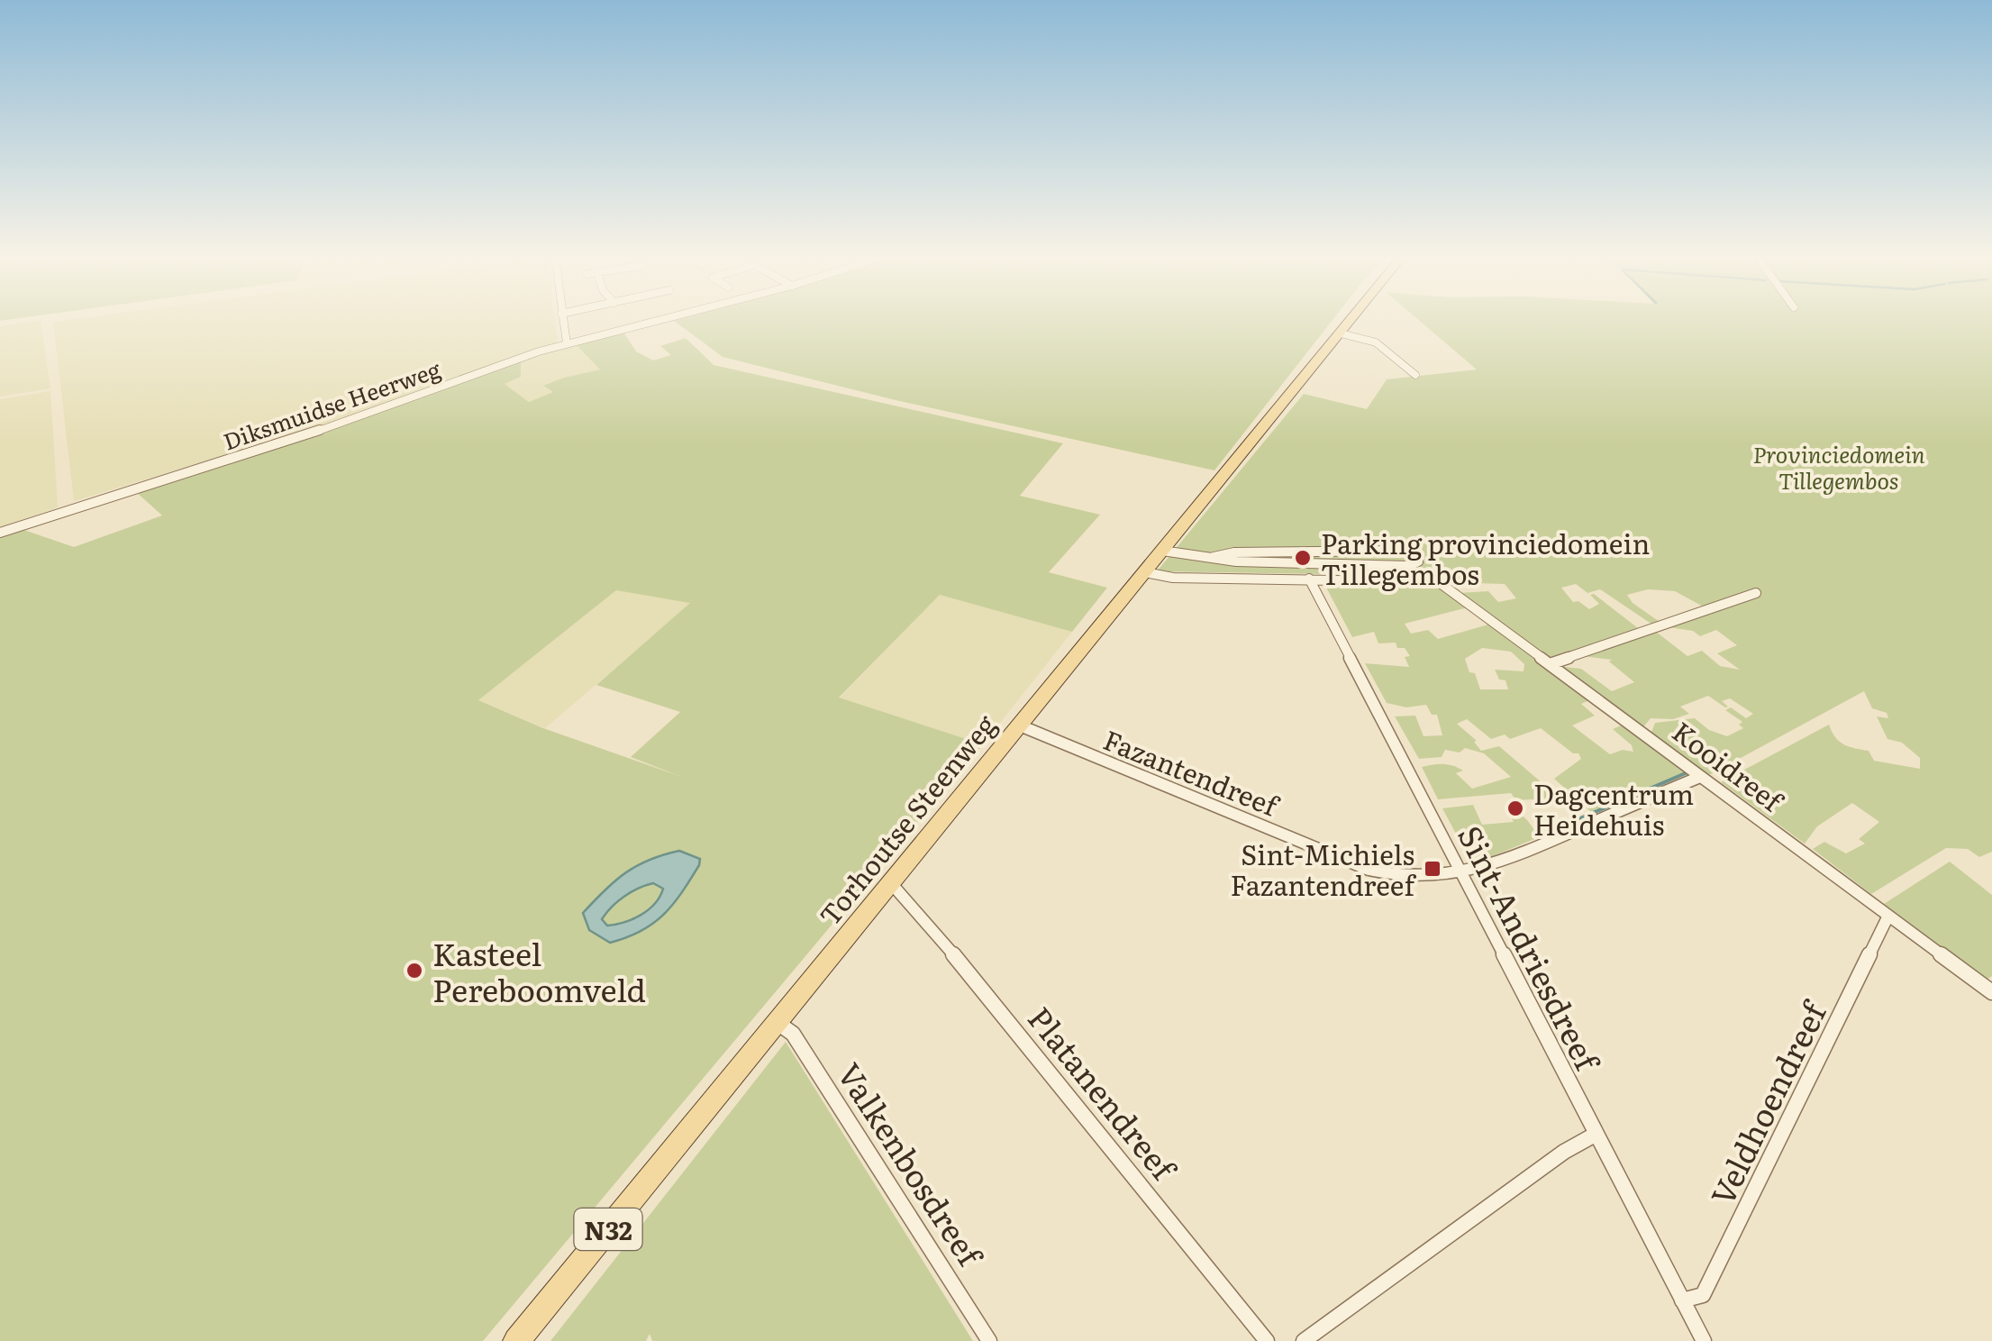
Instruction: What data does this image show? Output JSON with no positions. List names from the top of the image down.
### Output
{
  "streets": {
    "main road": ["Torhoutse Steenweg", "N32"],
    "street": [
      "Diksmuidse Heerweg",
      "Kooidreef",
      "Fazantendreef",
      "Sint-Andriesdreef",
      "Platanendreef",
      "Veldhoendreef",
      "Valkenbosdreef"
    ]
  },
  "crossings": [
    ["Kooidreef", "Fazantendreef"],
    ["Kooidreef", "Sint-Andriesdreef"],
    ["Kooidreef", "Veldhoendreef"],
    ["Fazantendreef", "Torhoutse Steenweg"],
    ["Fazantendreef", "Sint-Andriesdreef"],
    ["Torhoutse Steenweg", "Platanendreef"],
    ["Torhoutse Steenweg", "Valkenbosdreef"],
    ["Sint-Andriesdreef", "Veldhoendreef"]
  ],
  "parks": ["Provinciedomein Tillegembos"],
  "places": {
    "other": ["Parking provinciedomein Tillegembos", "Dagcentrum Heidehuis", "Kasteel Pereboomveld"],
    "transit": ["Sint-Michiels Fazantendreef"]
  }
}
